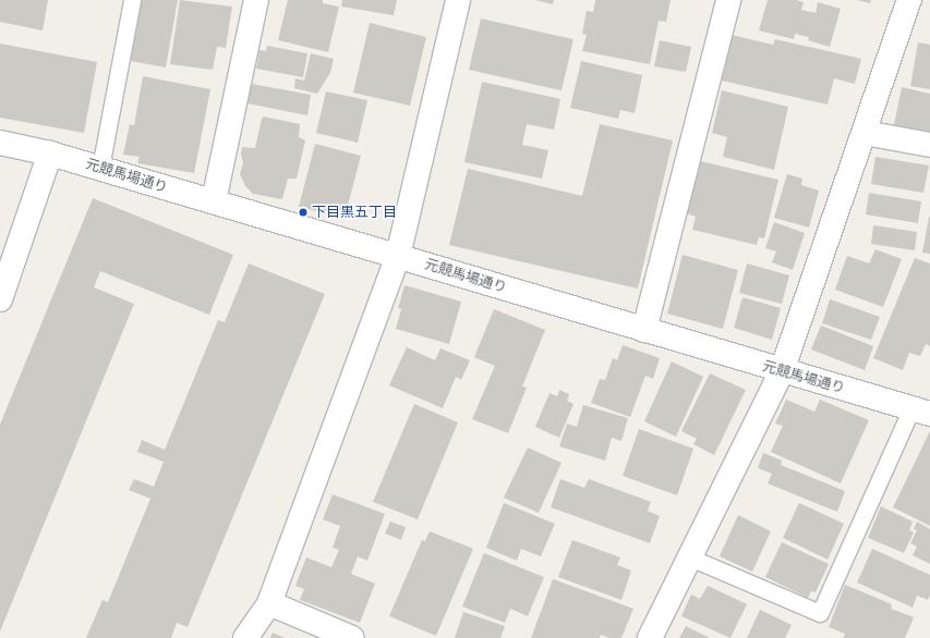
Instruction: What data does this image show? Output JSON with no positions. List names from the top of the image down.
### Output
{
  "streets": {
    "street": ["元競馬場通り"]
  },
  "places": ["下目黒五丁目"]
}
